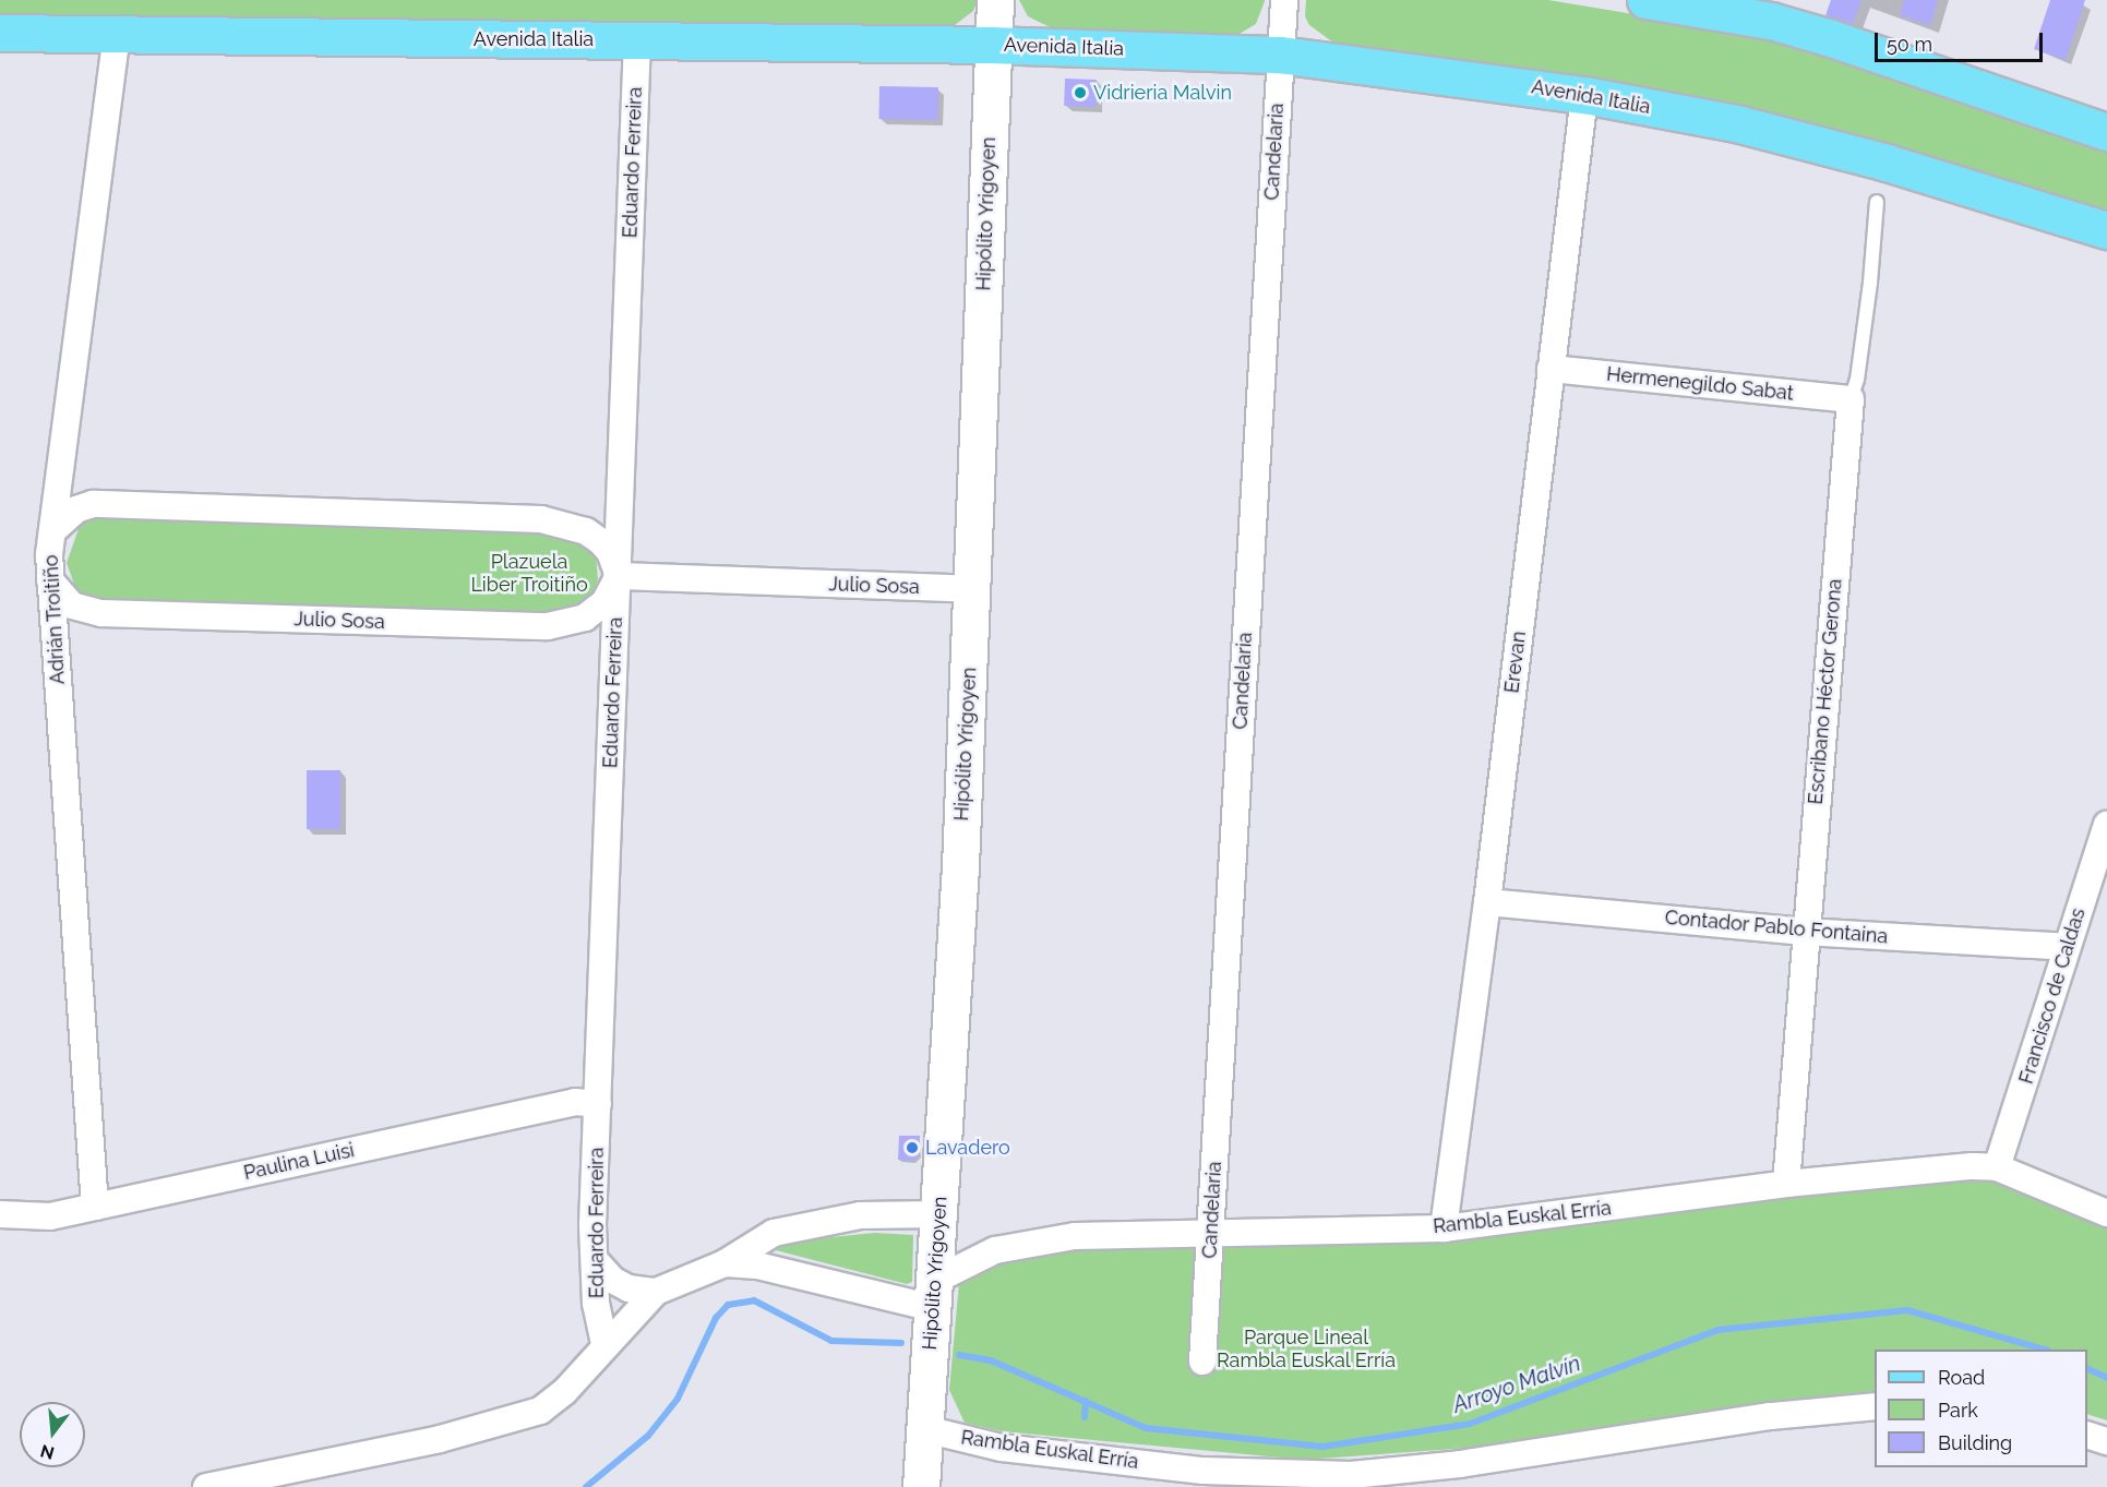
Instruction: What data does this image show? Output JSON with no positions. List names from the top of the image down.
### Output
{
  "streets": {
    "main road": ["Avenida Italia"],
    "street": [
      "Candelaria",
      "Eduardo Ferreira",
      "Hipólito Yrigoyen",
      "Hermenegildo Sabat",
      "Julio Sosa",
      "Adrián Troitiño",
      "Erevan",
      "Escribano Héctor Gerona",
      "Contador Pablo Fontaina",
      "Francisco de Caldas",
      "Paulina Luisi",
      "Rambla Euskal Erría"
    ]
  },
  "crossings": [
    ["Avenida Italia", "Candelaria"],
    ["Avenida Italia", "Eduardo Ferreira"],
    ["Avenida Italia", "Hipólito Yrigoyen"],
    ["Avenida Italia", "Adrián Troitiño"],
    ["Avenida Italia", "Erevan"],
    ["Candelaria", "Rambla Euskal Erría"],
    ["Eduardo Ferreira", "Julio Sosa"],
    ["Eduardo Ferreira", "Paulina Luisi"],
    ["Hipólito Yrigoyen", "Julio Sosa"],
    ["Hipólito Yrigoyen", "Rambla Euskal Erría"],
    ["Hermenegildo Sabat", "Erevan"],
    ["Hermenegildo Sabat", "Escribano Héctor Gerona"],
    ["Julio Sosa", "Adrián Troitiño"],
    ["Adrián Troitiño", "Paulina Luisi"],
    ["Erevan", "Contador Pablo Fontaina"],
    ["Erevan", "Rambla Euskal Erría"],
    ["Escribano Héctor Gerona", "Contador Pablo Fontaina"],
    ["Escribano Héctor Gerona", "Rambla Euskal Erría"],
    ["Contador Pablo Fontaina", "Francisco de Caldas"],
    ["Francisco de Caldas", "Rambla Euskal Erría"]
  ],
  "water": ["Arroyo Malvín"],
  "parks": ["Plazuela Liber Troitiño", "Parque Lineal Rambla Euskal Erría"],
  "places": ["Vidrieria Malvin", "Lavadero"],
  "legend": ["Road", "Park", "Building"],
  "scale_bar": "50 m",
  "north": "bottom"
}
